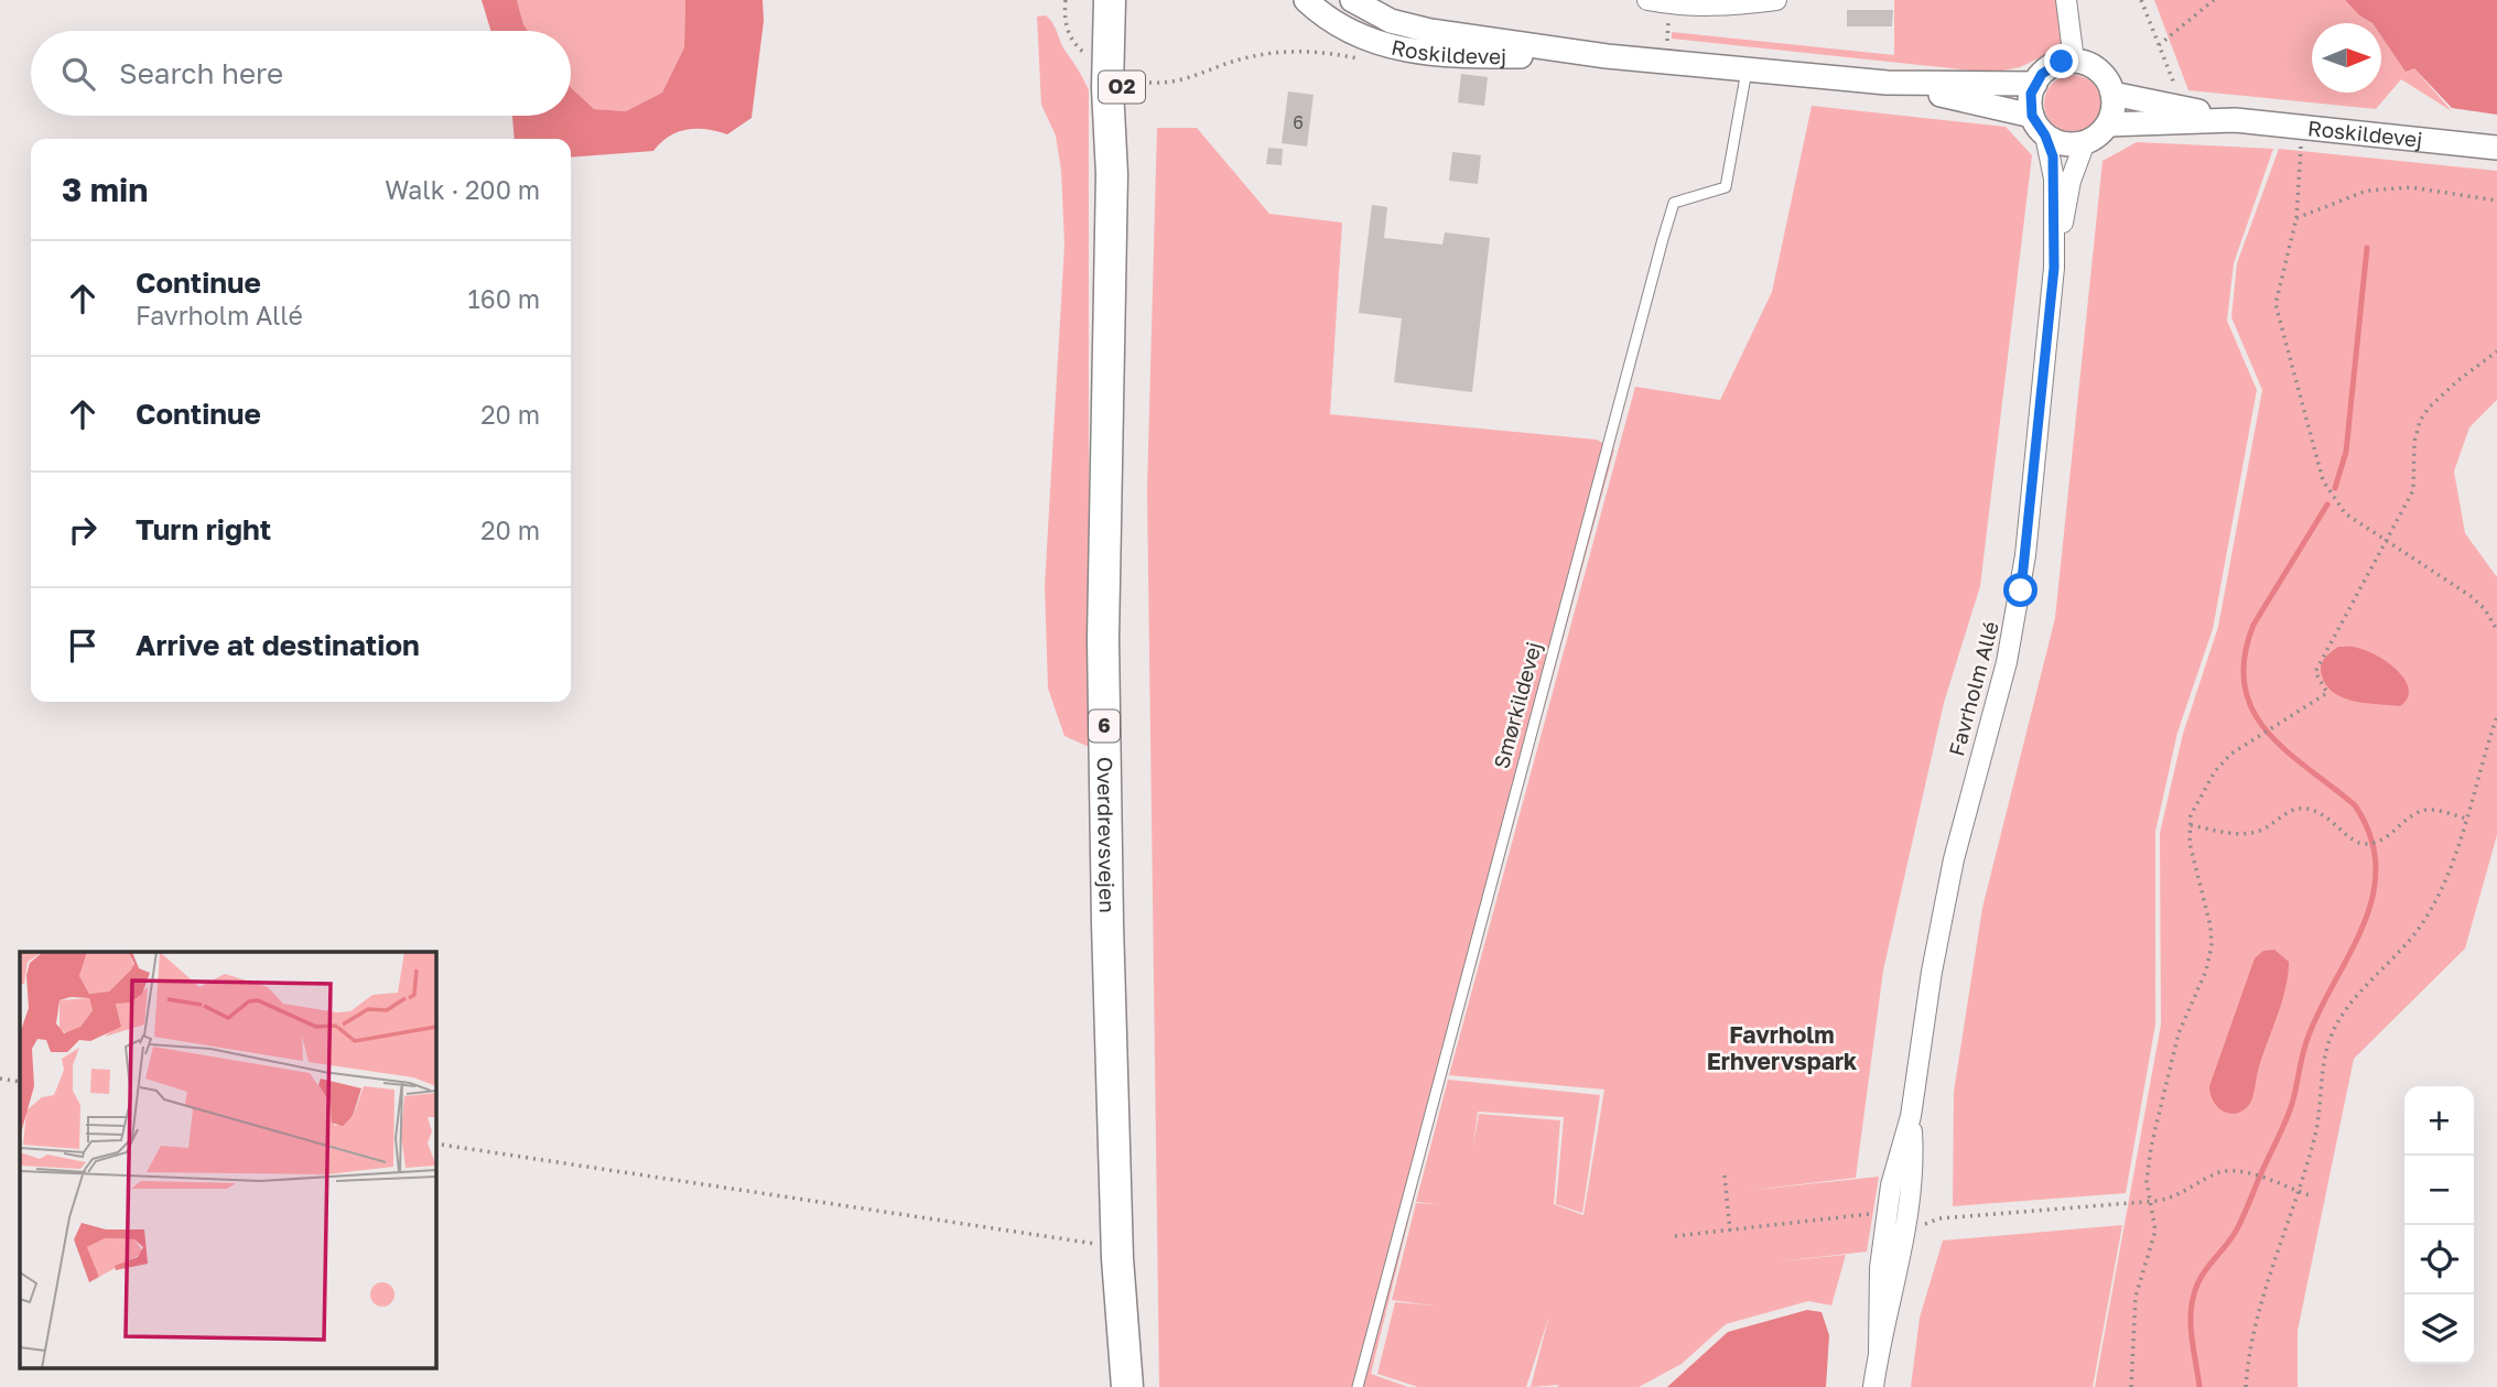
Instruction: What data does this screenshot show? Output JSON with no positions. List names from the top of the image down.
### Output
{
  "streets": {
    "main road": ["O2", "6", "Overdrevsvejen"],
    "street": ["Roskildevej", "Favrholm Allé"],
    "lane": ["Smørkildevej"]
  },
  "crossings": [
    ["Roskildevej", "Favrholm Allé"],
    ["Roskildevej", "Smørkildevej"]
  ],
  "districts": ["Favrholm Erhvervspark"],
  "house_numbers": ["6"],
  "north": "right",
  "page": {
    "search": "Search here",
    "heading": ["3 min", "Walk · 200 m"],
    "list": [
      ["Continue", "Favrholm Allé", "160 m"],
      ["Continue", "20 m"],
      ["Turn right", "20 m"],
      "Arrive at destination"
    ],
    "map_buttons": ["+", "−"]
  }
}
